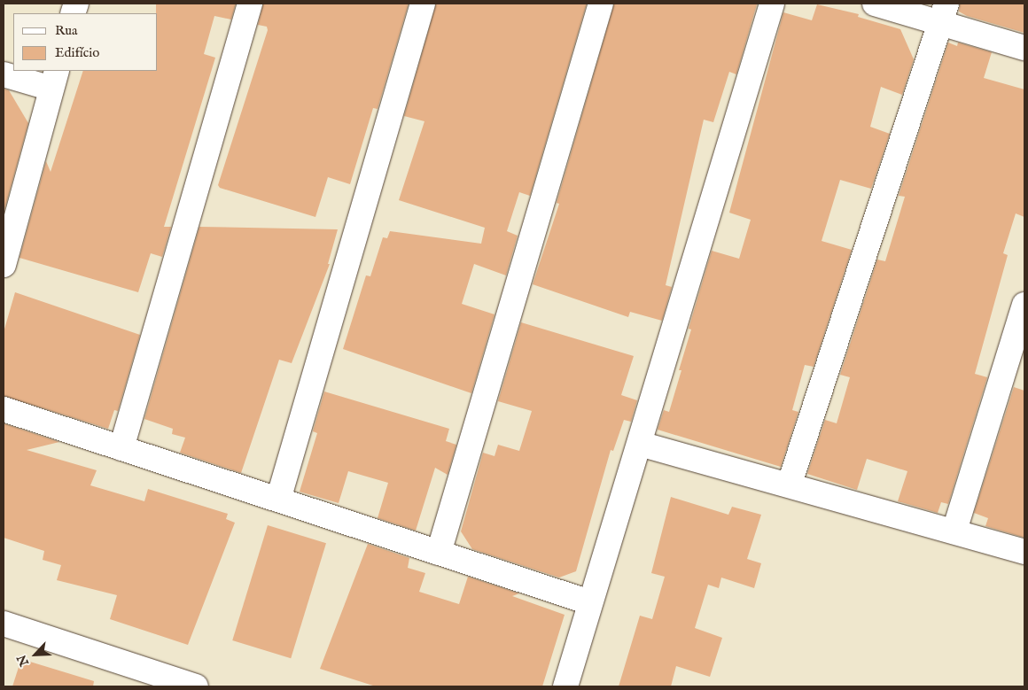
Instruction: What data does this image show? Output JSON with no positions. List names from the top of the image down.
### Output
{
  "legend": ["Rua", "Edifício"],
  "north": "bottom left"
}
